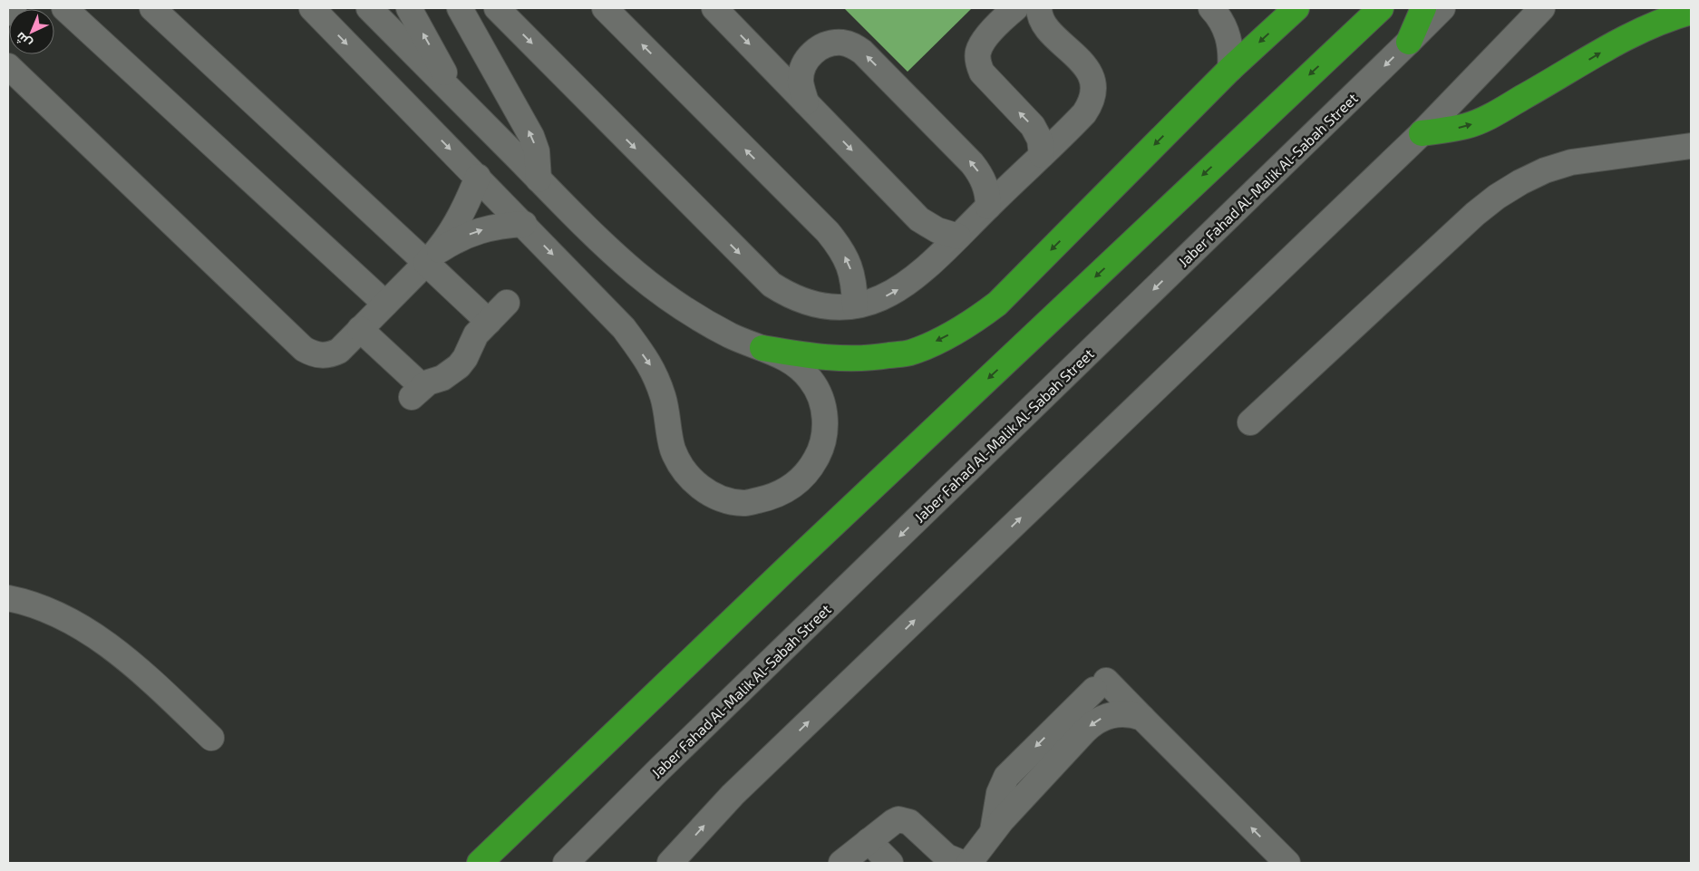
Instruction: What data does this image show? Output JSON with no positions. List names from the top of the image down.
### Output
{
  "streets": {
    "street": ["Jaber Fahad Al-Malik Al-Sabah Street"]
  },
  "north": "bottom left"
}
